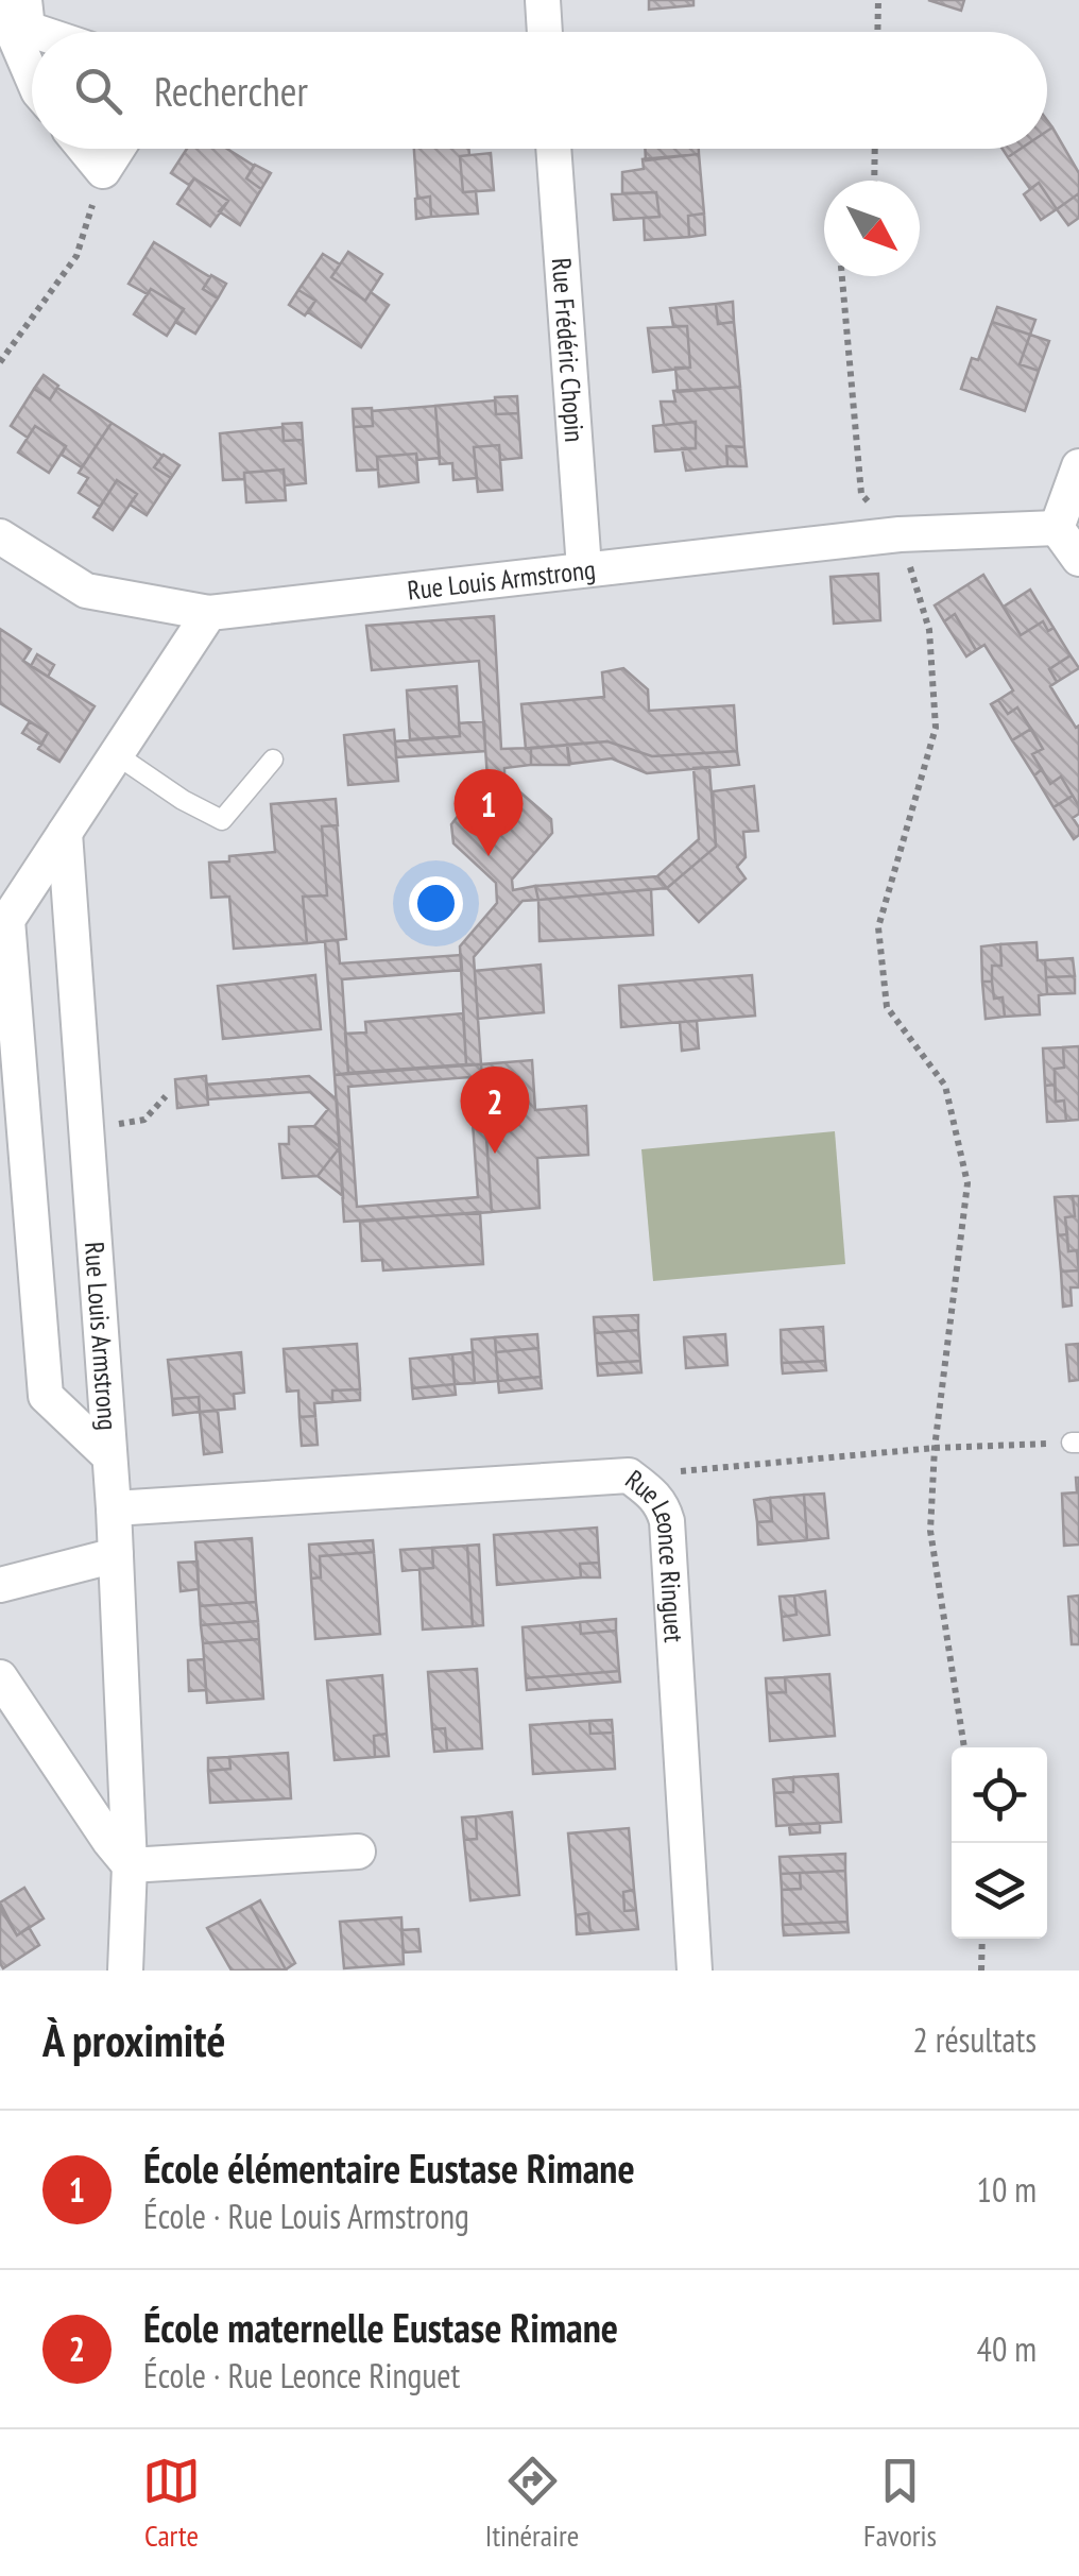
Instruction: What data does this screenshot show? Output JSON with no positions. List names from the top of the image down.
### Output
{
  "streets": {
    "street": ["Rue Frédéric Chopin", "Rue Louis Armstrong", "Rue Leonce Ringuet"]
  },
  "crossings": [
    ["Rue Frédéric Chopin", "Rue Louis Armstrong"],
    ["Rue Louis Armstrong", "Rue Leonce Ringuet"]
  ],
  "north": "bottom right",
  "page": {
    "search": "Rechercher",
    "pins": ["1", "2"],
    "heading": ["À proximité", "2 résultats"],
    "list": [
      {
        "mark": "1",
        "name": "École élémentaire Eustase Rimane",
        "note": "École · Rue Louis Armstrong",
        "value": "10 m"
      },
      {
        "mark": "2",
        "name": "École maternelle Eustase Rimane",
        "note": "École · Rue Leonce Ringuet",
        "value": "40 m"
      }
    ],
    "nav": ["Carte", "Itinéraire", "Favoris"]
  }
}
